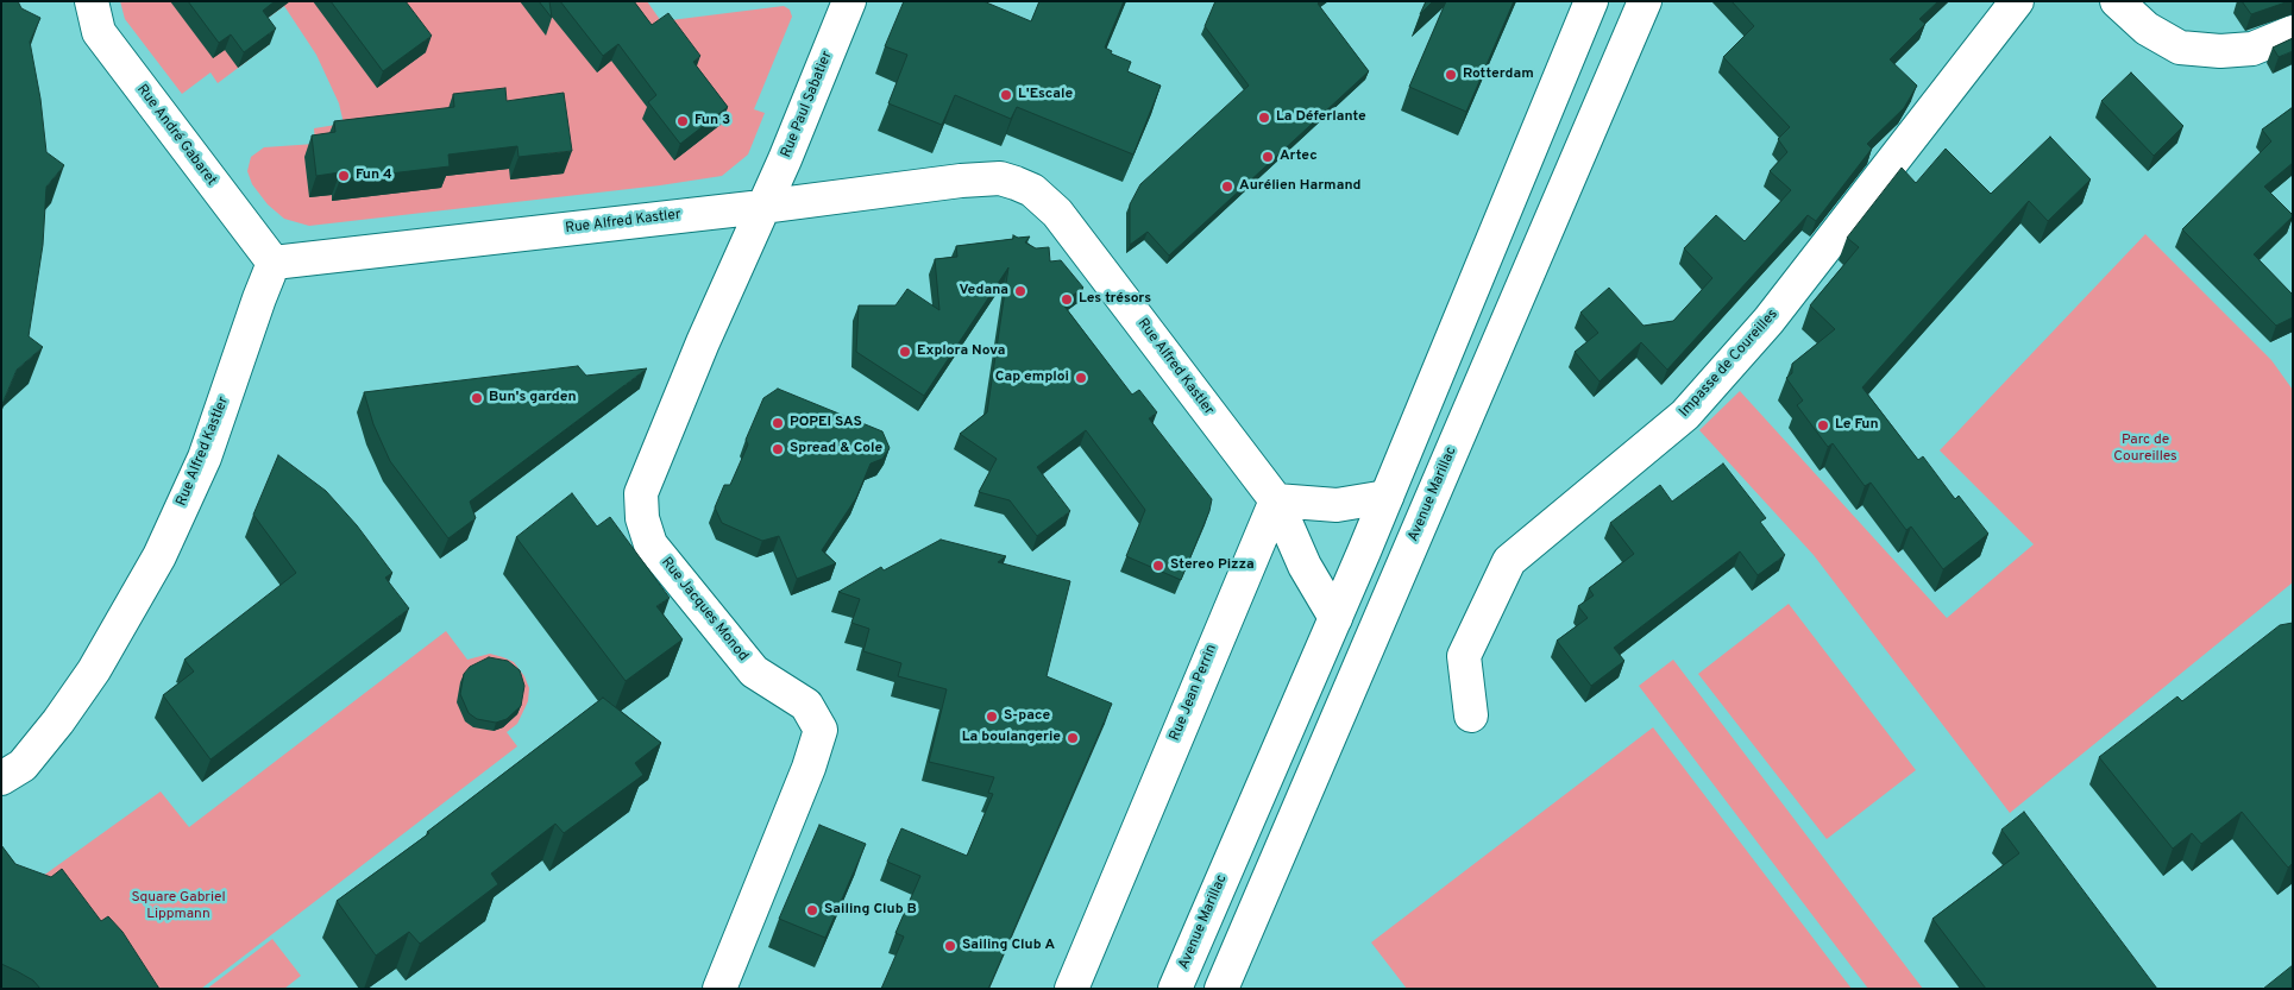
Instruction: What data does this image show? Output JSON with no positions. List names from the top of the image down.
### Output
{
  "streets": {
    "street": [
      "Rue Paul Sabatier",
      "Rue André Gabaret",
      "Rue Alfred Kastler",
      "Impasse de Coureilles",
      "Avenue Marillac",
      "Rue Jacques Monod",
      "Rue Jean Perrin"
    ]
  },
  "crossings": [
    ["Rue Paul Sabatier", "Rue Alfred Kastler"],
    ["Rue Paul Sabatier", "Rue Jacques Monod"],
    ["Rue André Gabaret", "Rue Alfred Kastler"],
    ["Rue Alfred Kastler", "Avenue Marillac"],
    ["Rue Alfred Kastler", "Rue Jacques Monod"],
    ["Rue Alfred Kastler", "Rue Jean Perrin"]
  ],
  "parks": ["Parc de Coureilles", "Square Gabriel Lippmann"],
  "places": [
    "Rotterdam",
    "L'Escale",
    "La Déferlante",
    "Fun 3",
    "Artec",
    "Fun 4",
    "Aurélien Harmand",
    "Vedana",
    "Les trésors",
    "Explora Nova",
    "Cap emploi",
    "Bun's garden",
    "POPEI SAS",
    "Le Fun",
    "Spread & Cole",
    "Stereo Pizza",
    "S-pace",
    "La boulangerie",
    "Sailing Club B",
    "Sailing Club A"
  ]
}
